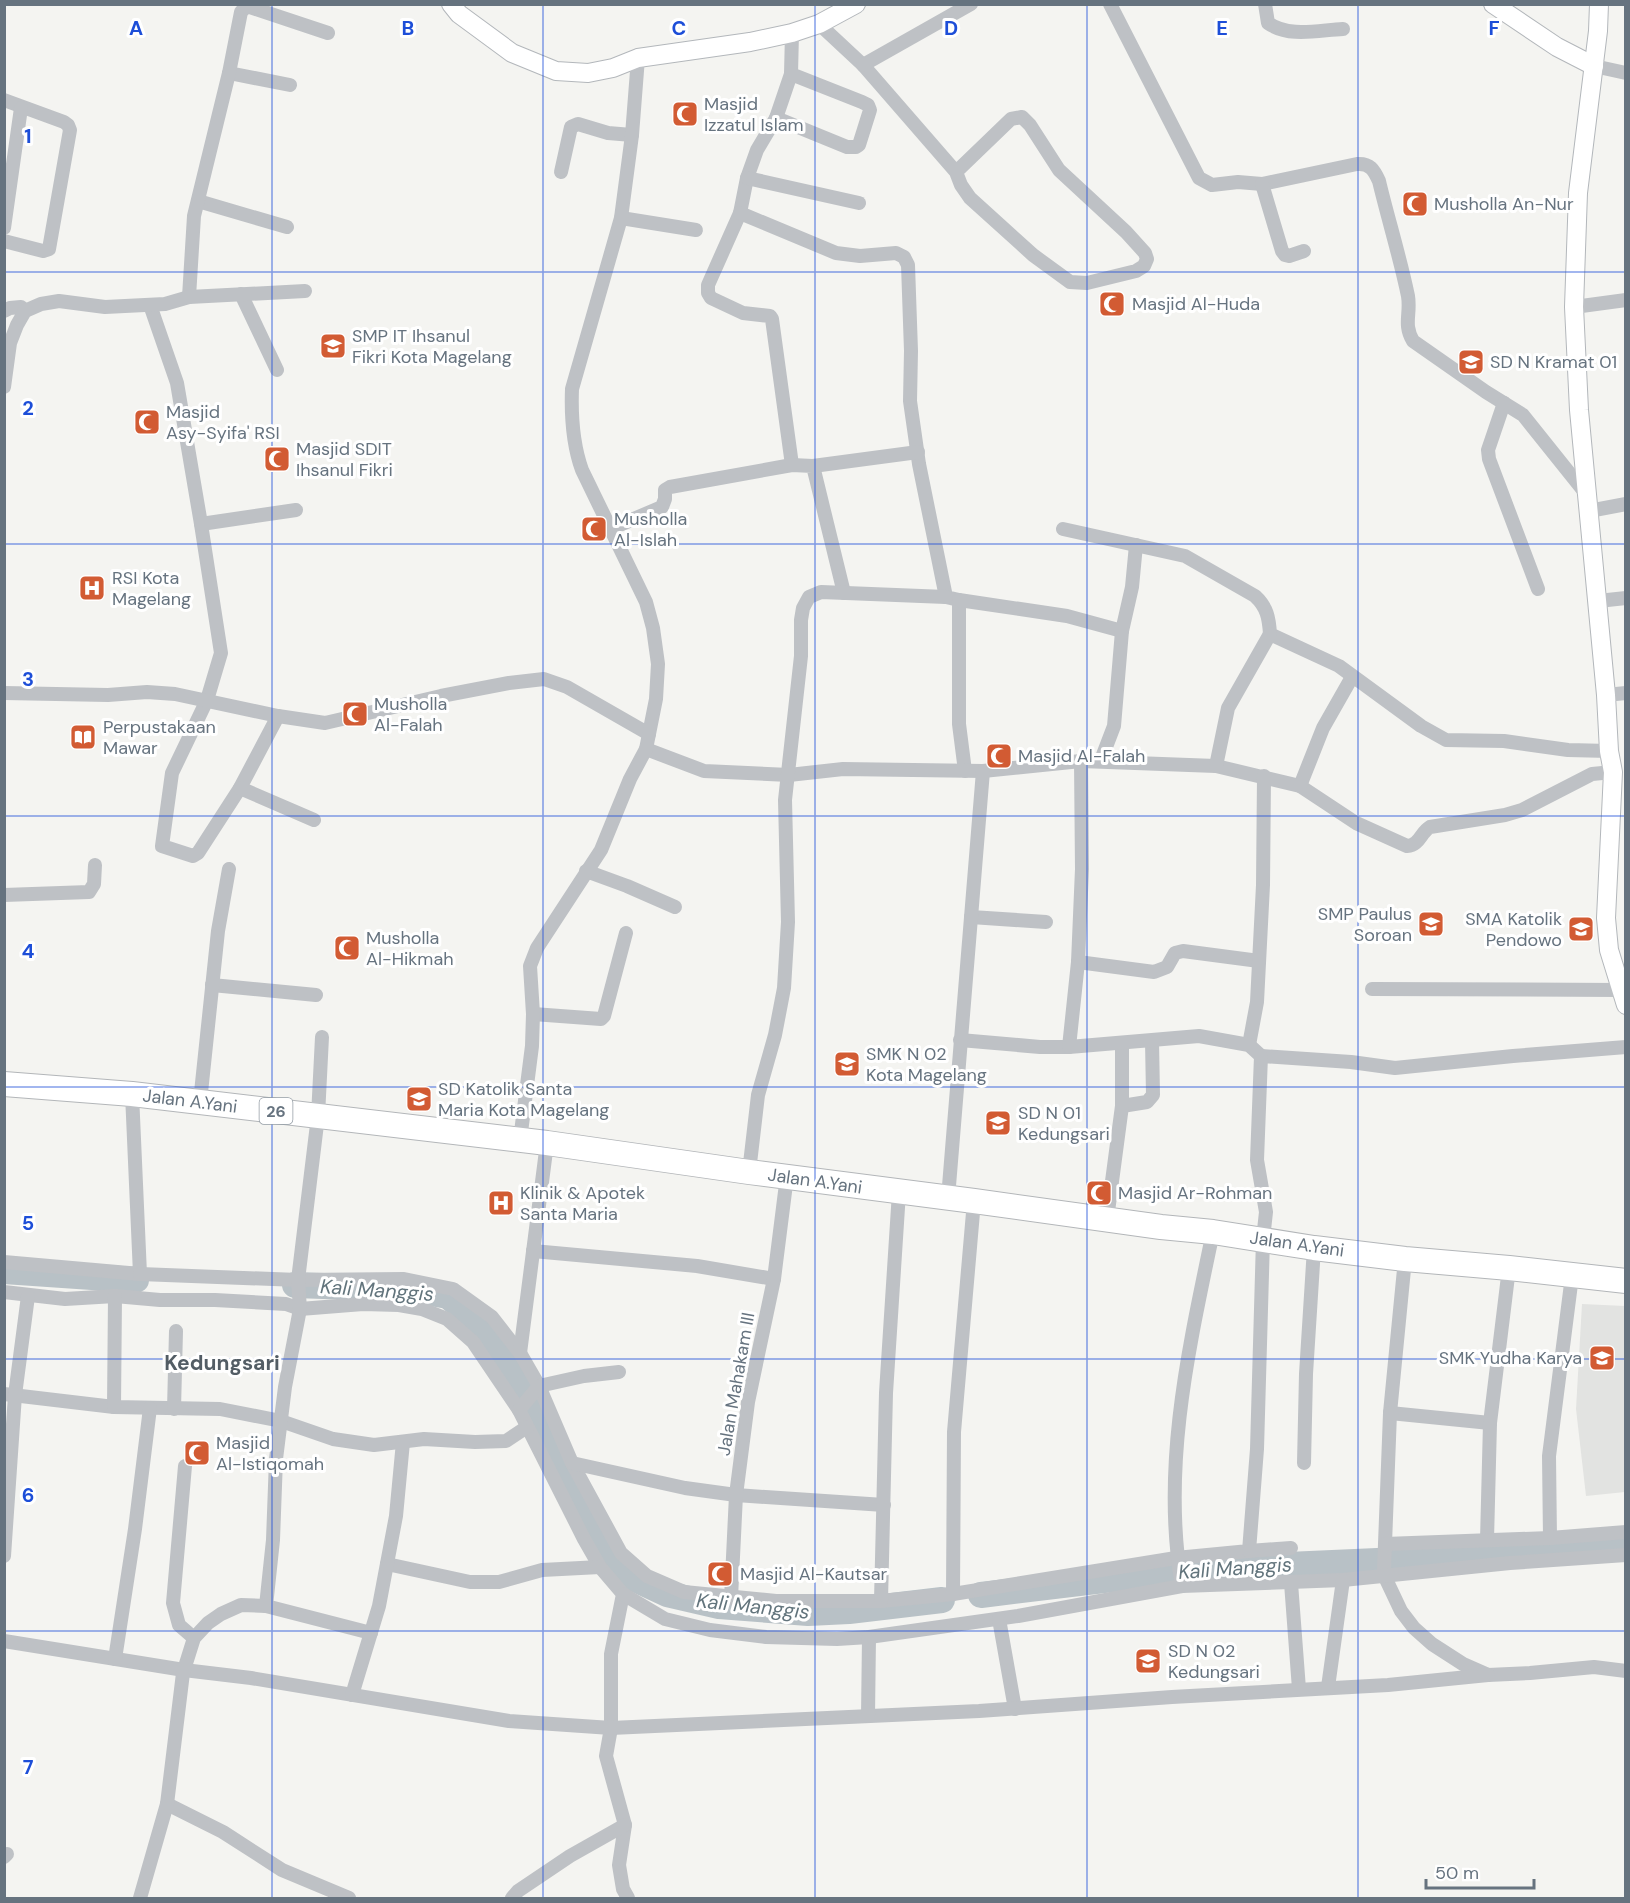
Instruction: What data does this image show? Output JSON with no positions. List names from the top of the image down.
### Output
{
  "streets": {
    "highway": ["Jalan A.Yani", "26"],
    "street": ["Jalan Mahakam III"]
  },
  "crossings": [
    ["Jalan A.Yani", "Jalan Mahakam III"]
  ],
  "districts": ["Kedungsari"],
  "water": ["Kali Manggis"],
  "places": {
    "mosque": [
      "Masjid Izzatul Islam",
      "Musholla An-Nur",
      "Masjid Al-Huda",
      "Masjid Asy-Syifa' RSI",
      "Masjid SDIT Ihsanul Fikri",
      "Musholla Al-Islah",
      "Musholla Al-Falah",
      "Masjid Al-Falah",
      "Musholla Al-Hikmah",
      "Masjid Ar-Rohman",
      "Masjid Al-Istiqomah",
      "Masjid Al-Kautsar"
    ],
    "school or university": [
      "SMP IT Ihsanul Fikri Kota Magelang",
      "SD N Kramat 01",
      "SMP Paulus Soroan",
      "SMA Katolik Pendowo",
      "SMK N 02 Kota Magelang",
      "SD Katolik Santa Maria Kota Magelang",
      "SD N 01 Kedungsari",
      "SMK Yudha Karya",
      "SD N 02 Kedungsari"
    ],
    "hospital": ["RSI Kota Magelang", "Klinik & Apotek Santa Maria"],
    "library": ["Perpustakaan Mawar"]
  },
  "scale_bar": "50 m",
  "grid": {
    "columns": [
      "A",
      "B",
      "C",
      "D",
      "E",
      "F"
    ],
    "rows": [
      "1",
      "2",
      "3",
      "4",
      "5",
      "6",
      "7"
    ]
  }
}
